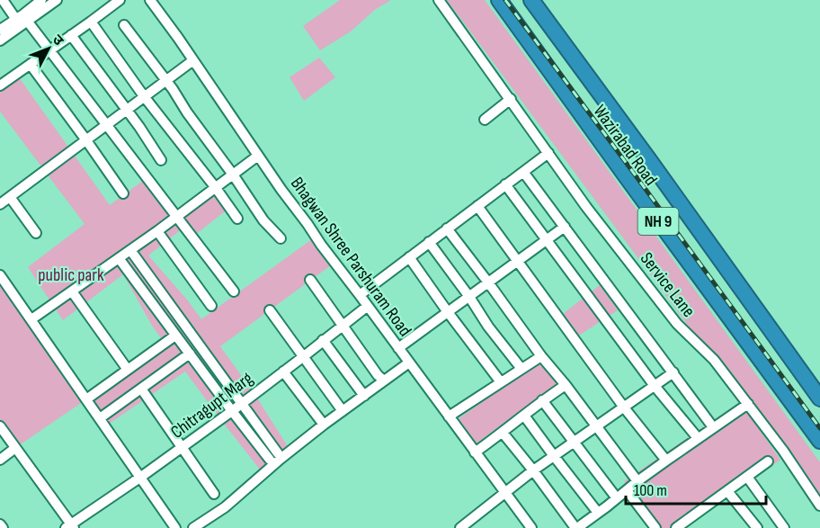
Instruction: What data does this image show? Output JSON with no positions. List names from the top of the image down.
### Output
{
  "streets": {
    "highway": ["Wazirabad Road", "NH 9"],
    "street": ["Bhagwan Shree Parshuram Road", "Service Lane", "Chitragupt Marg"]
  },
  "crossings": [
    ["Bhagwan Shree Parshuram Road", "Chitragupt Marg"]
  ],
  "parks": ["public park"],
  "scale_bar": "100 m",
  "north": "top right"
}
